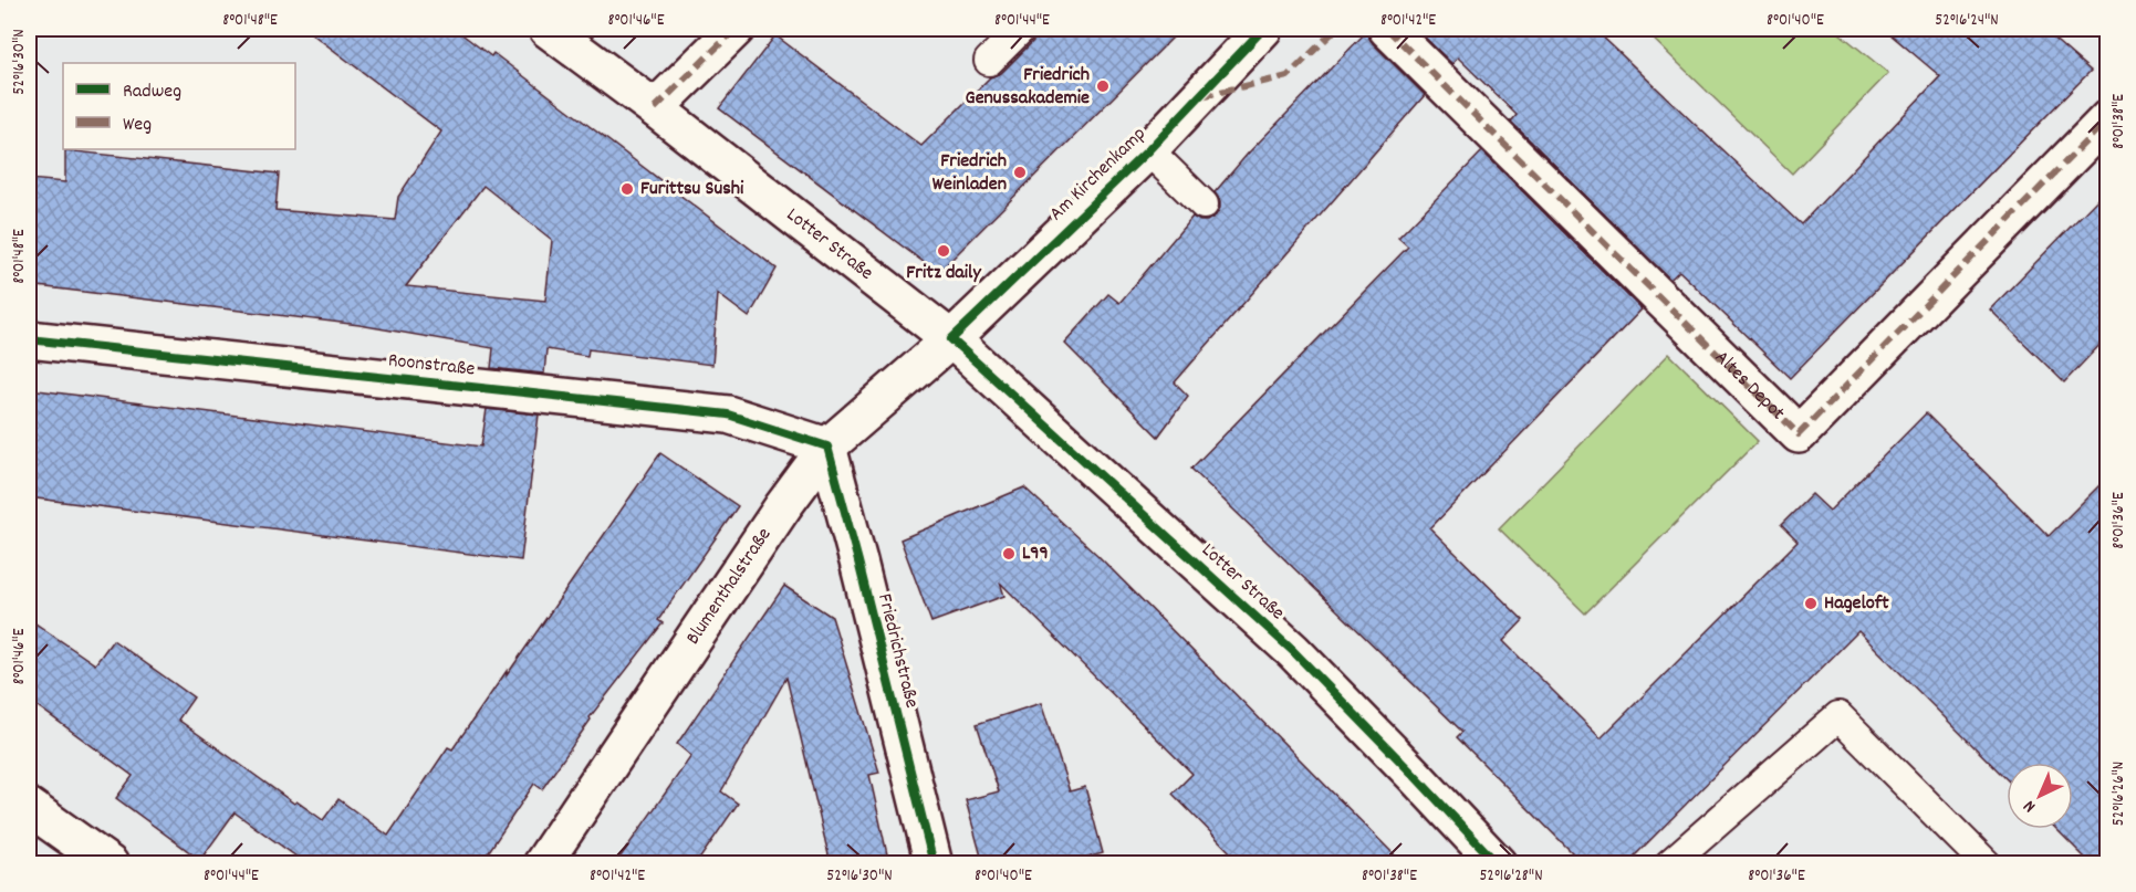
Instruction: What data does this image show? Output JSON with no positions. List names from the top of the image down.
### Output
{
  "streets": {
    "street": [
      "Am Kirchenkamp",
      "Lotter Straße",
      "Roonstraße",
      "Altes Depot",
      "Blumenthalstraße",
      "Friedrichstraße"
    ]
  },
  "crossings": [
    ["Am Kirchenkamp", "Lotter Straße"],
    ["Am Kirchenkamp", "Blumenthalstraße"],
    ["Lotter Straße", "Blumenthalstraße"],
    ["Roonstraße", "Blumenthalstraße"],
    ["Roonstraße", "Friedrichstraße"],
    ["Blumenthalstraße", "Friedrichstraße"]
  ],
  "places": [
    "Friedrich Genussakademie",
    "Friedrich Weinladen",
    "Furittsu Sushi",
    "Fritz daily",
    "L99",
    "Hageloft"
  ],
  "legend": ["Radweg", "Weg"],
  "north": "bottom left",
  "coordinates": [
    "8°01'48\"E",
    "8°01'46\"E",
    "8°01'44\"E",
    "8°01'42\"E",
    "8°01'40\"E",
    "52°16'24\"N",
    "52°16'30\"N",
    "8°01'38\"E",
    "8°01'36\"E",
    "52°16'26\"N",
    "52°16'28\"N"
  ]
}
